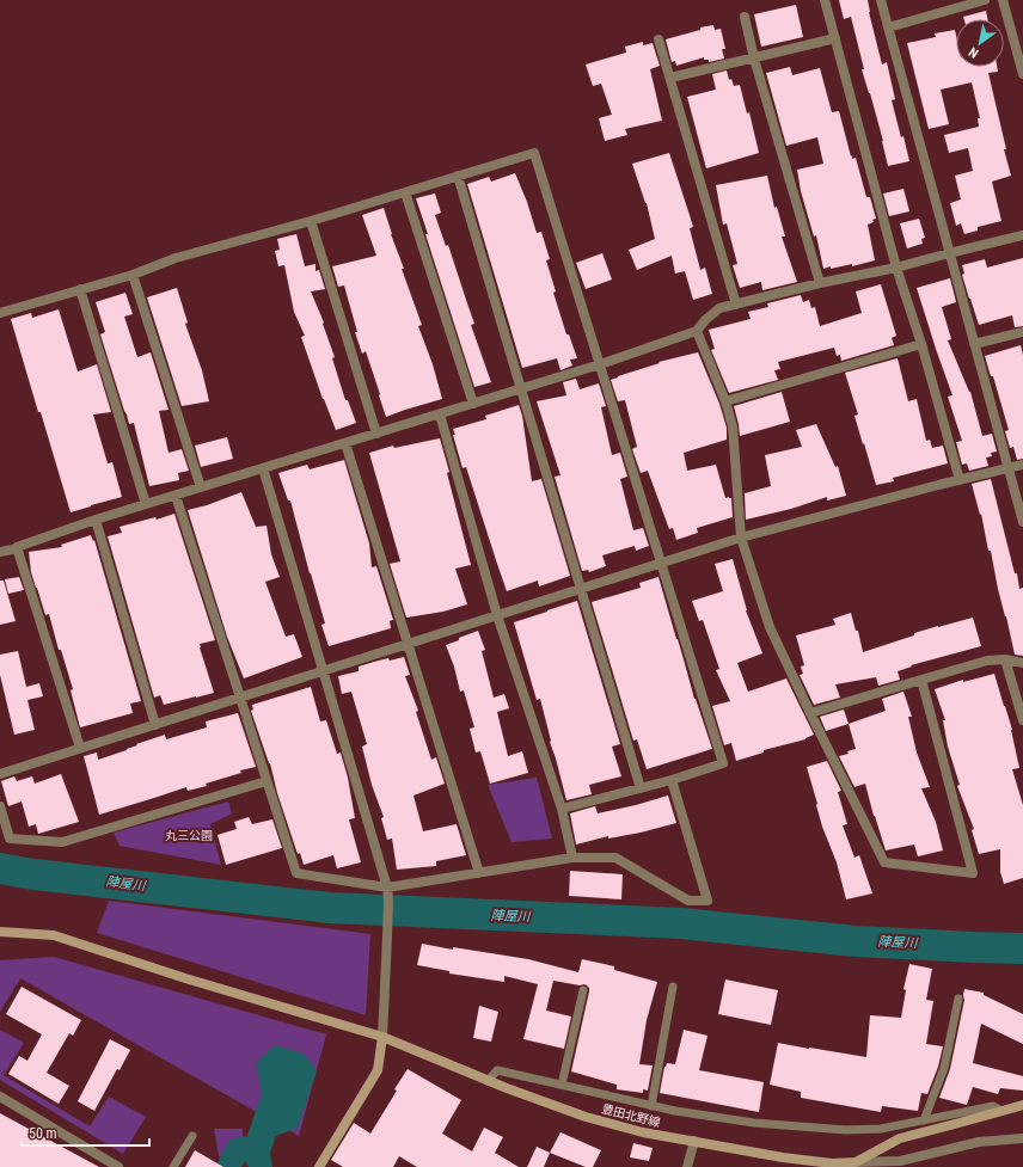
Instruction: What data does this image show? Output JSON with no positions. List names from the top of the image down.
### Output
{
  "streets": {
    "main road": ["豊田北野線"]
  },
  "water": ["陣屋川"],
  "parks": ["丸三公園"],
  "scale_bar": "50 m",
  "north": "bottom left"
}
